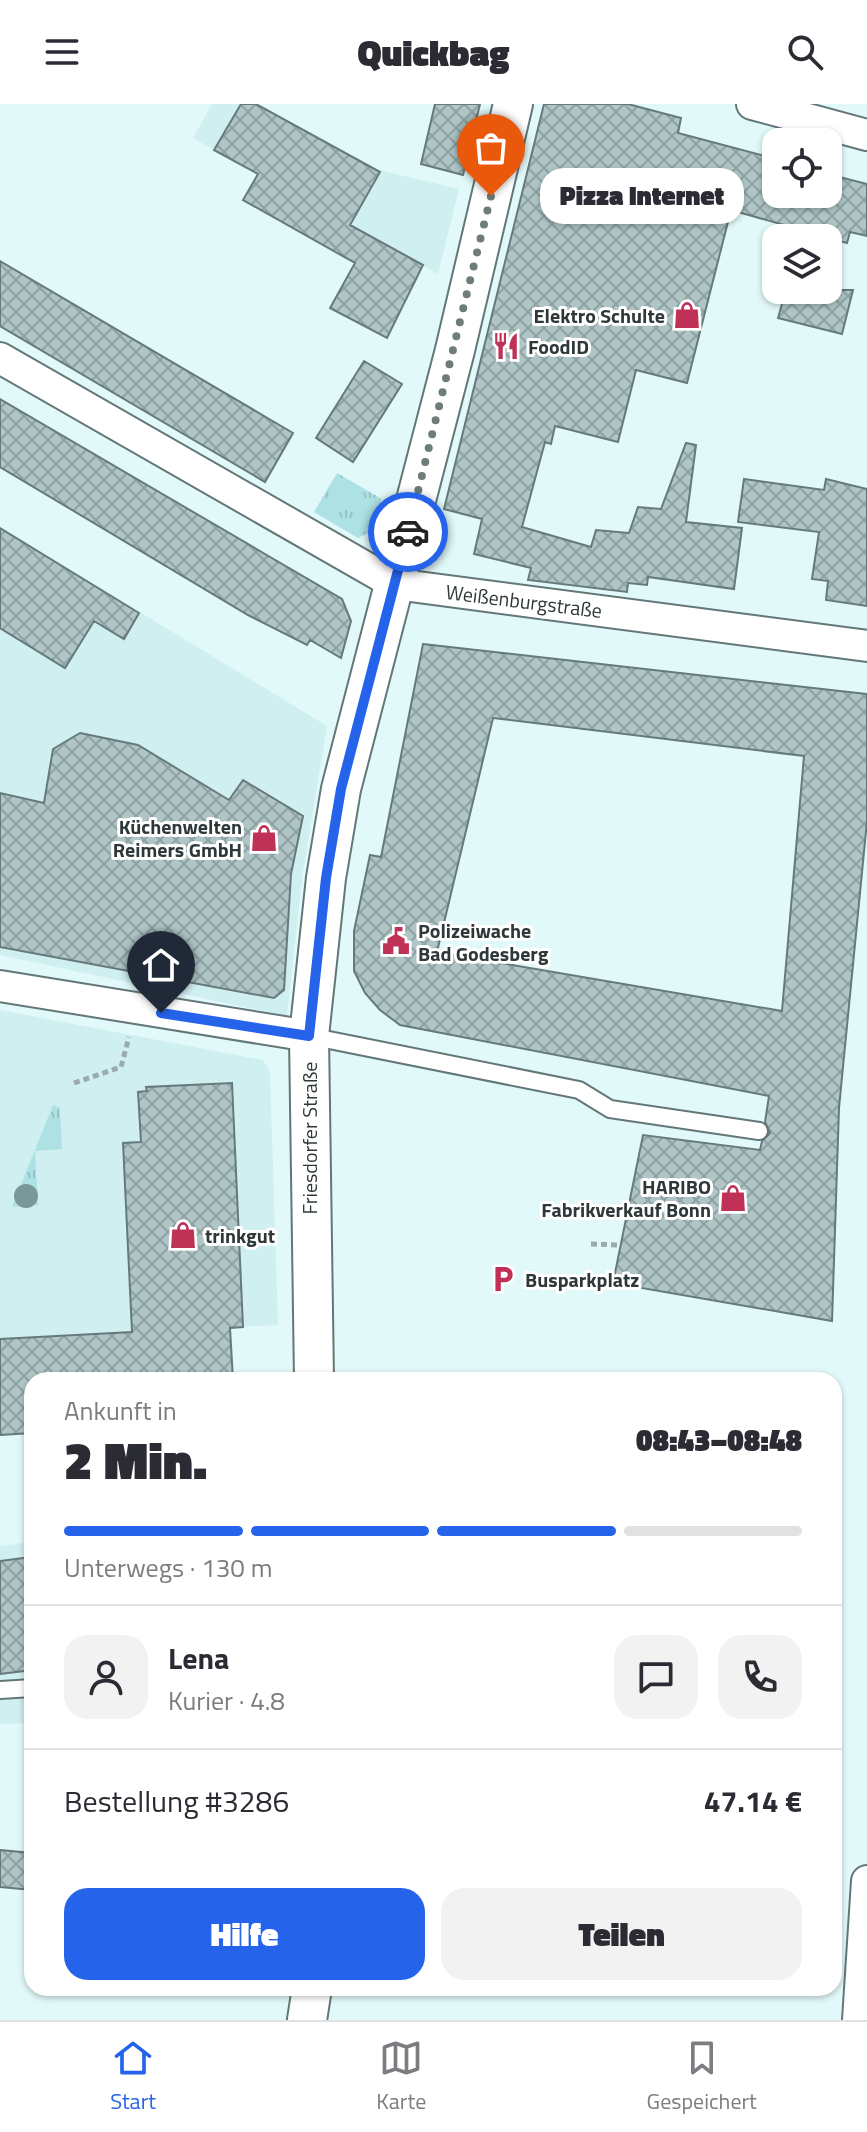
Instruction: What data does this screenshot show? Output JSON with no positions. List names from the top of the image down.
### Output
{
  "streets": {
    "street": ["Weißenburgstraße", "Friesdorfer Straße"]
  },
  "crossings": [
    ["Weißenburgstraße", "Friesdorfer Straße"]
  ],
  "places": {
    "other": ["Pizza Internet"],
    "shop": [
      "Elektro Schulte",
      "Küchenwelten Reimers GmbH",
      "HARIBO Fabrikverkauf Bonn",
      "trinkgut"
    ],
    "restaurant": ["FoodID"],
    "public building": ["Polizeiwache Bad Godesberg"],
    "parking": ["Busparkplatz"]
  },
  "page": {
    "header": "Quickbag",
    "bubble": "Pizza Internet",
    "heading": ["2 Min.", "Ankunft in", "08:43–08:48"],
    "panel": [
      "Lena",
      "Kurier · 4.8",
      "Bestellung #3286",
      "47.14 €"
    ],
    "bar": "Unterwegs · 130 m",
    "buttons": ["Hilfe", "Teilen"],
    "tabs": ["Start", "Karte", "Gespeichert"]
  }
}
